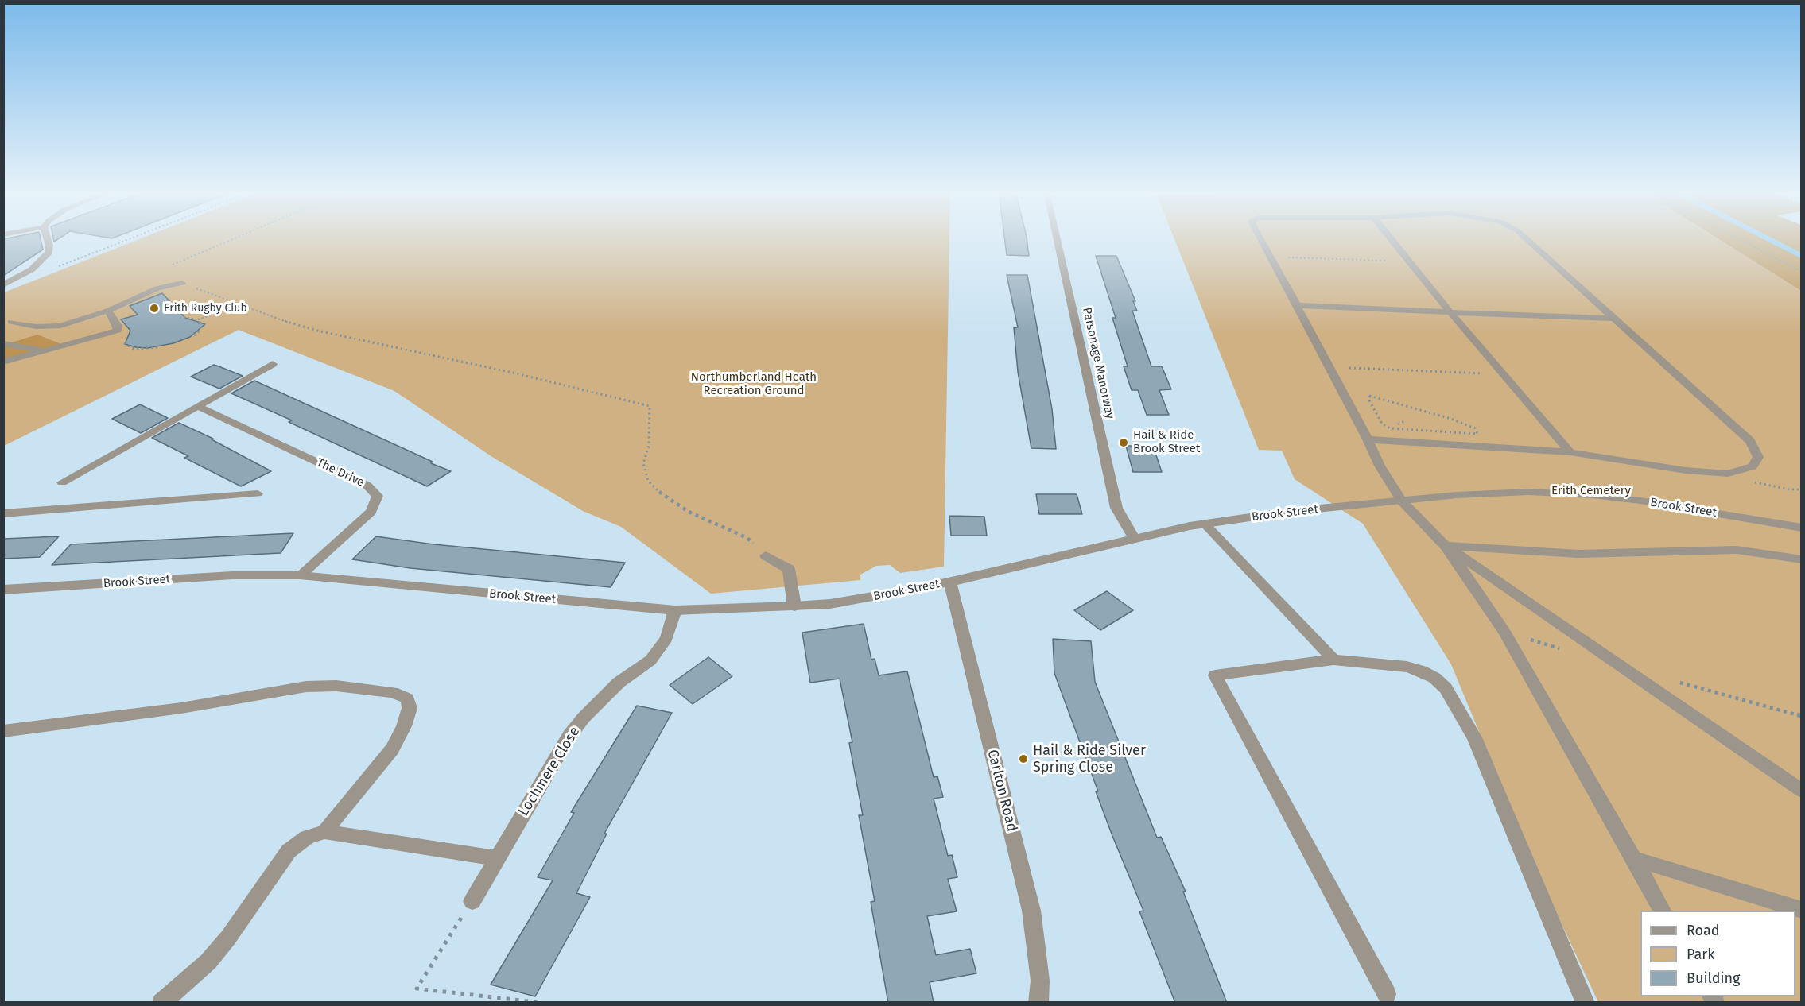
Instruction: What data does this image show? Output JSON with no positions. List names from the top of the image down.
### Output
{
  "streets": {
    "street": [
      "Parsonage Manorway",
      "The Drive",
      "Brook Street",
      "Lochmere Close",
      "Carlton Road"
    ]
  },
  "crossings": [
    ["Parsonage Manorway", "Brook Street"],
    ["The Drive", "Brook Street"],
    ["Brook Street", "Lochmere Close"],
    ["Brook Street", "Carlton Road"]
  ],
  "parks": ["Northumberland Heath Recreation Ground", "Erith Cemetery"],
  "places": ["Erith Rugby Club", "Hail & Ride Brook Street", "Hail & Ride Silver Spring Close"],
  "legend": ["Road", "Park", "Building"]
}
